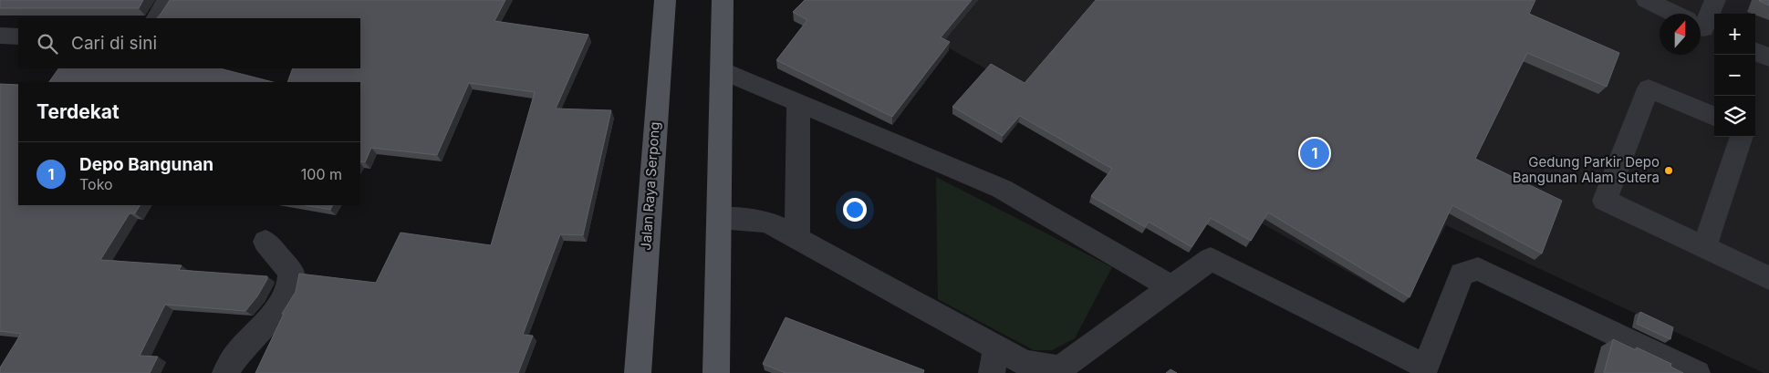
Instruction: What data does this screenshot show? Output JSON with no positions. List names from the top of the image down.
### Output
{
  "streets": {
    "main road": ["Jalan Raya Serpong"]
  },
  "places": ["Gedung Parkir Depo Bangunan Alam Sutera"],
  "north": "top",
  "page": {
    "map_buttons": ["+", "−"],
    "search": "Cari di sini",
    "heading": "Terdekat",
    "pins": "1",
    "list": [
      {
        "mark": "1",
        "name": "Depo Bangunan",
        "note": "Toko",
        "value": "100 m"
      }
    ]
  }
}
